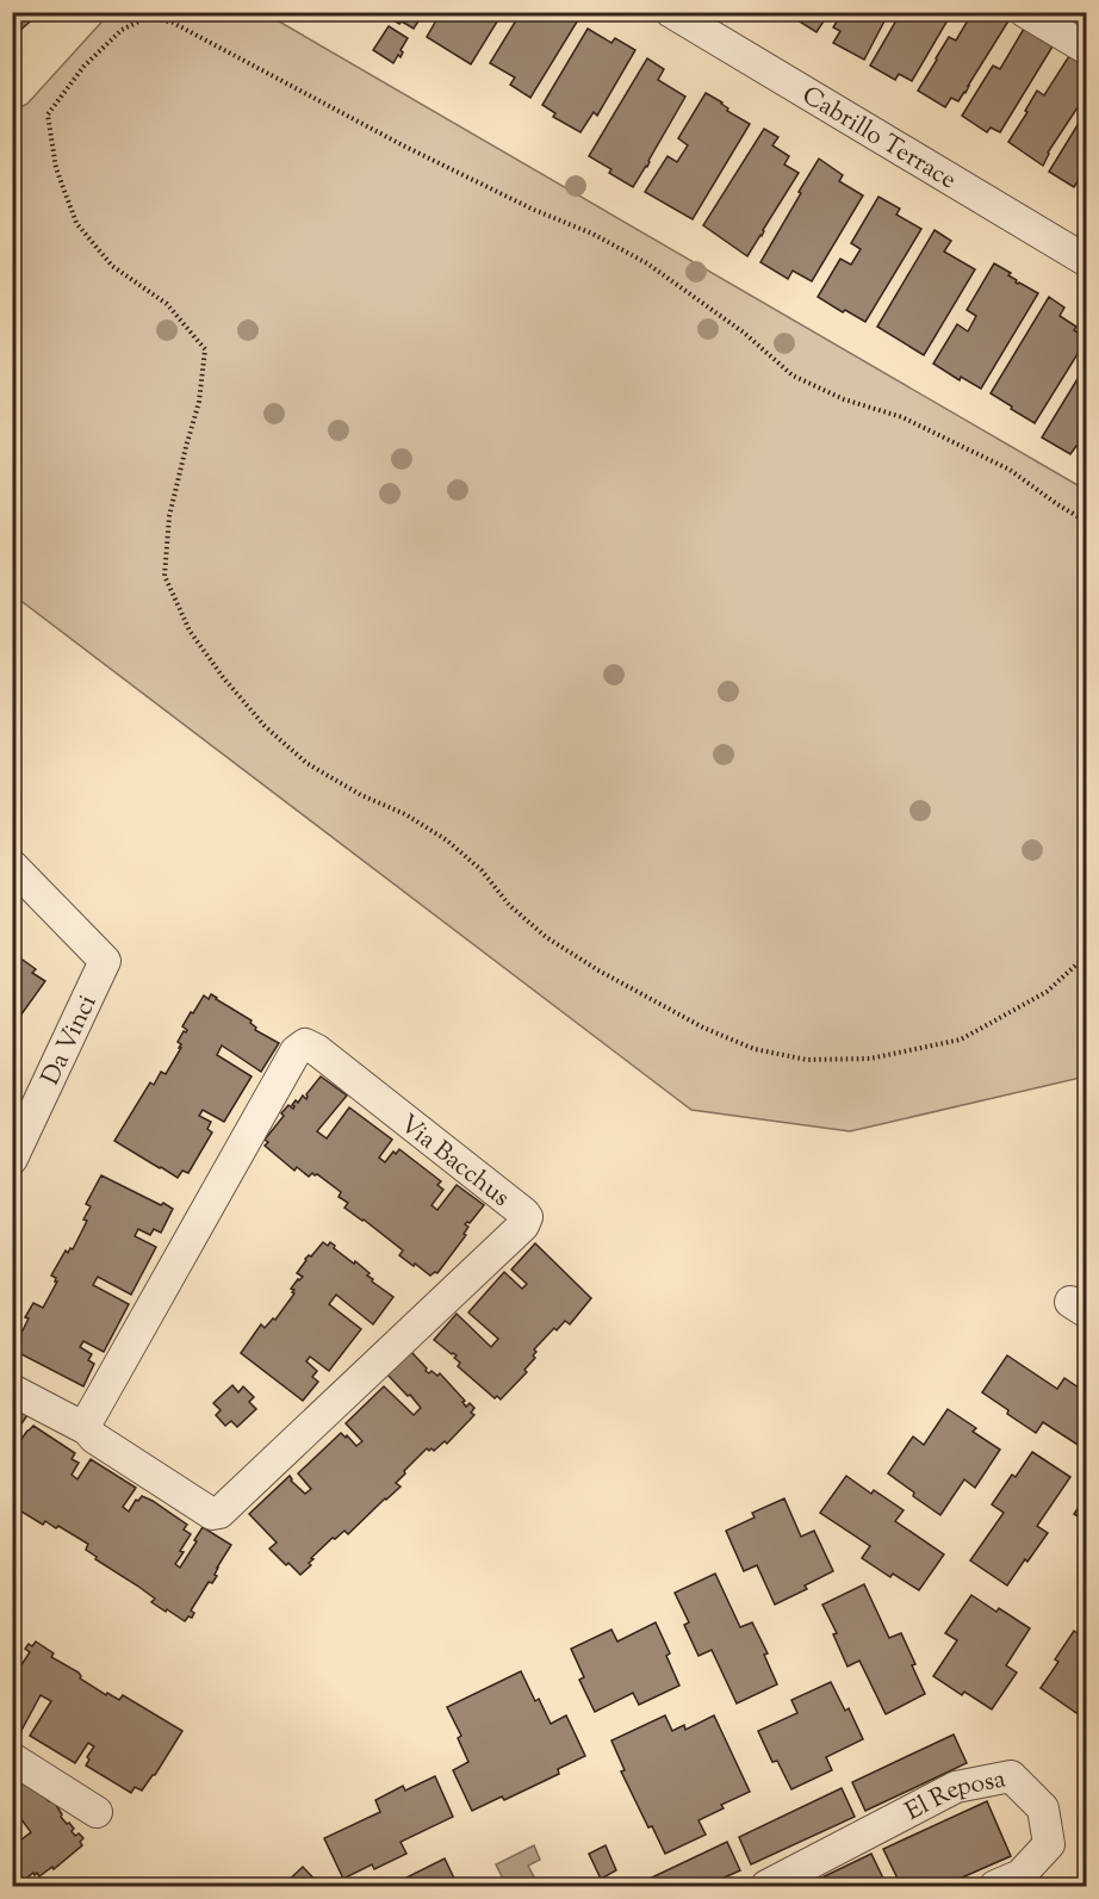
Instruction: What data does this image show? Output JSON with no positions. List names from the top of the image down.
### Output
{
  "streets": {
    "street": [
      "Cabrillo Terrace",
      "Da Vinci",
      "Via Bacchus",
      "El Reposa"
    ]
  }
}
